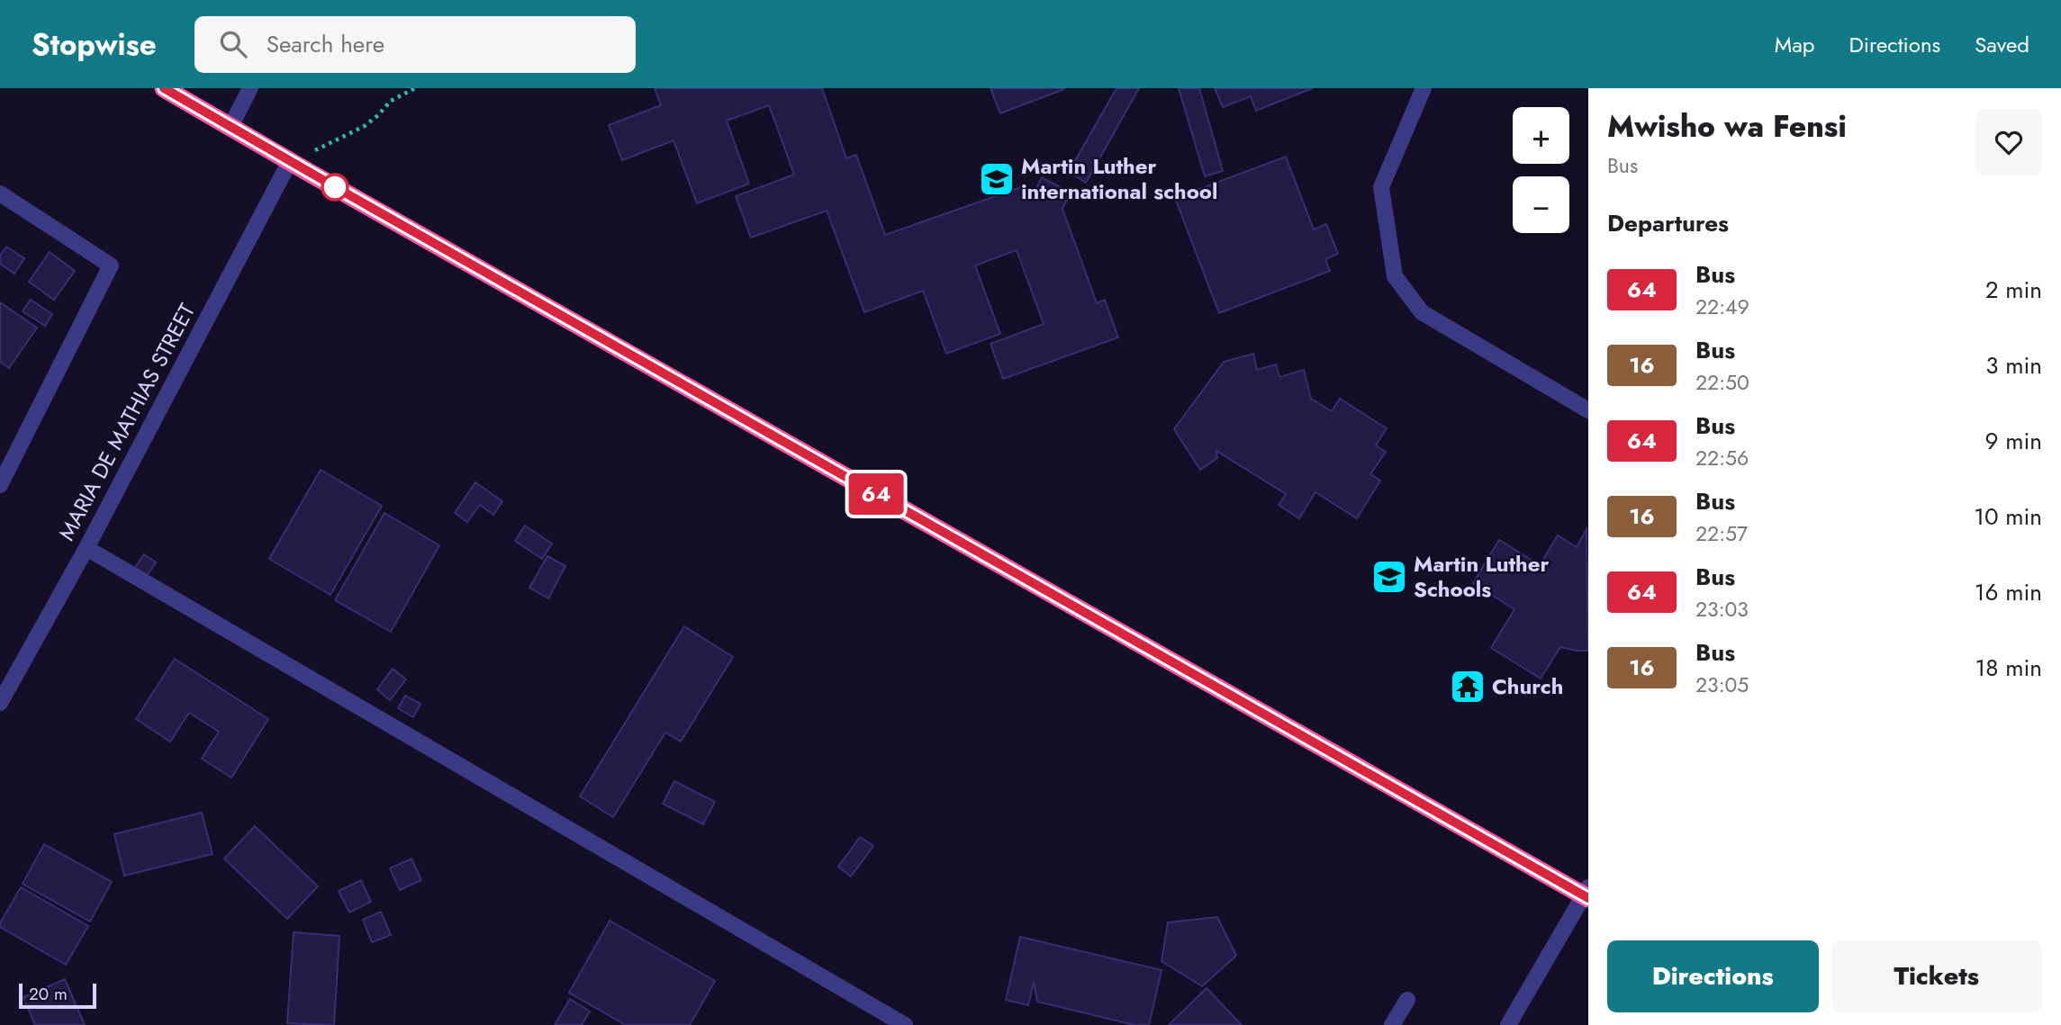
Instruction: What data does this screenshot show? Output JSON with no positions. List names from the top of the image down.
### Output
{
  "streets": {
    "street": ["MARIA DE MATHIAS STREET"]
  },
  "places": {
    "school or university": ["Martin Luther international school", "Martin Luther Schools"],
    "temple": ["Church"]
  },
  "lines": ["bus line 64"],
  "scale_bar": "20 m",
  "page": {
    "header": "Stopwise",
    "search": "Search here",
    "nav": ["Map", "Directions", "Saved"],
    "on_map": "64",
    "heading": [
      ["Mwisho wa Fensi", "Bus"],
      "Departures"
    ],
    "map_buttons": ["+", "−"],
    "list": [
      {
        "mark": "64",
        "name": "Bus",
        "note": "22:49",
        "value": "2 min"
      },
      {
        "mark": "16",
        "name": "Bus",
        "note": "22:50",
        "value": "3 min"
      },
      {
        "mark": "64",
        "name": "Bus",
        "note": "22:56",
        "value": "9 min"
      },
      {
        "mark": "16",
        "name": "Bus",
        "note": "22:57",
        "value": "10 min"
      },
      {
        "mark": "64",
        "name": "Bus",
        "note": "23:03",
        "value": "16 min"
      },
      {
        "mark": "16",
        "name": "Bus",
        "note": "23:05",
        "value": "18 min"
      }
    ],
    "buttons": ["Directions", "Tickets"],
    "scale": "20 m"
  }
}
